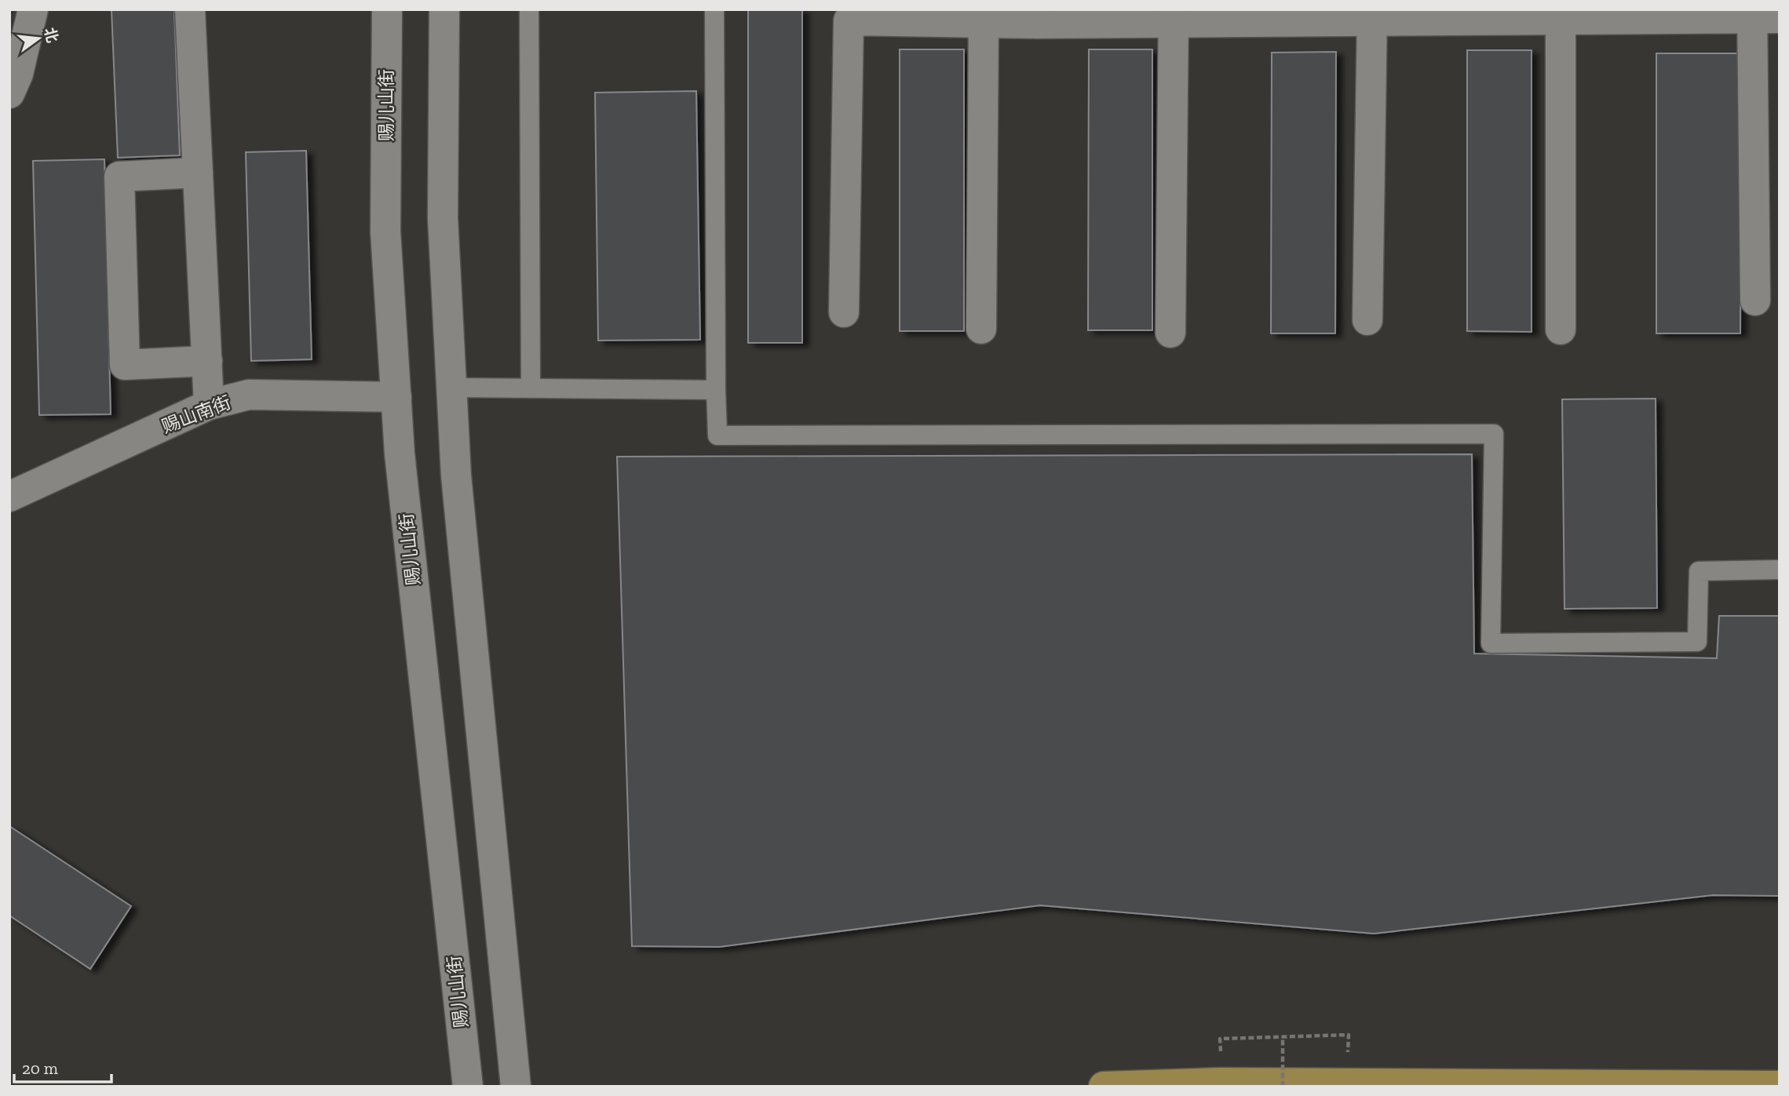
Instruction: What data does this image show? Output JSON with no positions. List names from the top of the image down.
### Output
{
  "streets": {
    "street": ["赐儿山街", "赐山南街"]
  },
  "crossings": [
    ["赐儿山街", "赐山南街"]
  ],
  "scale_bar": "20 m",
  "north": "right"
}
